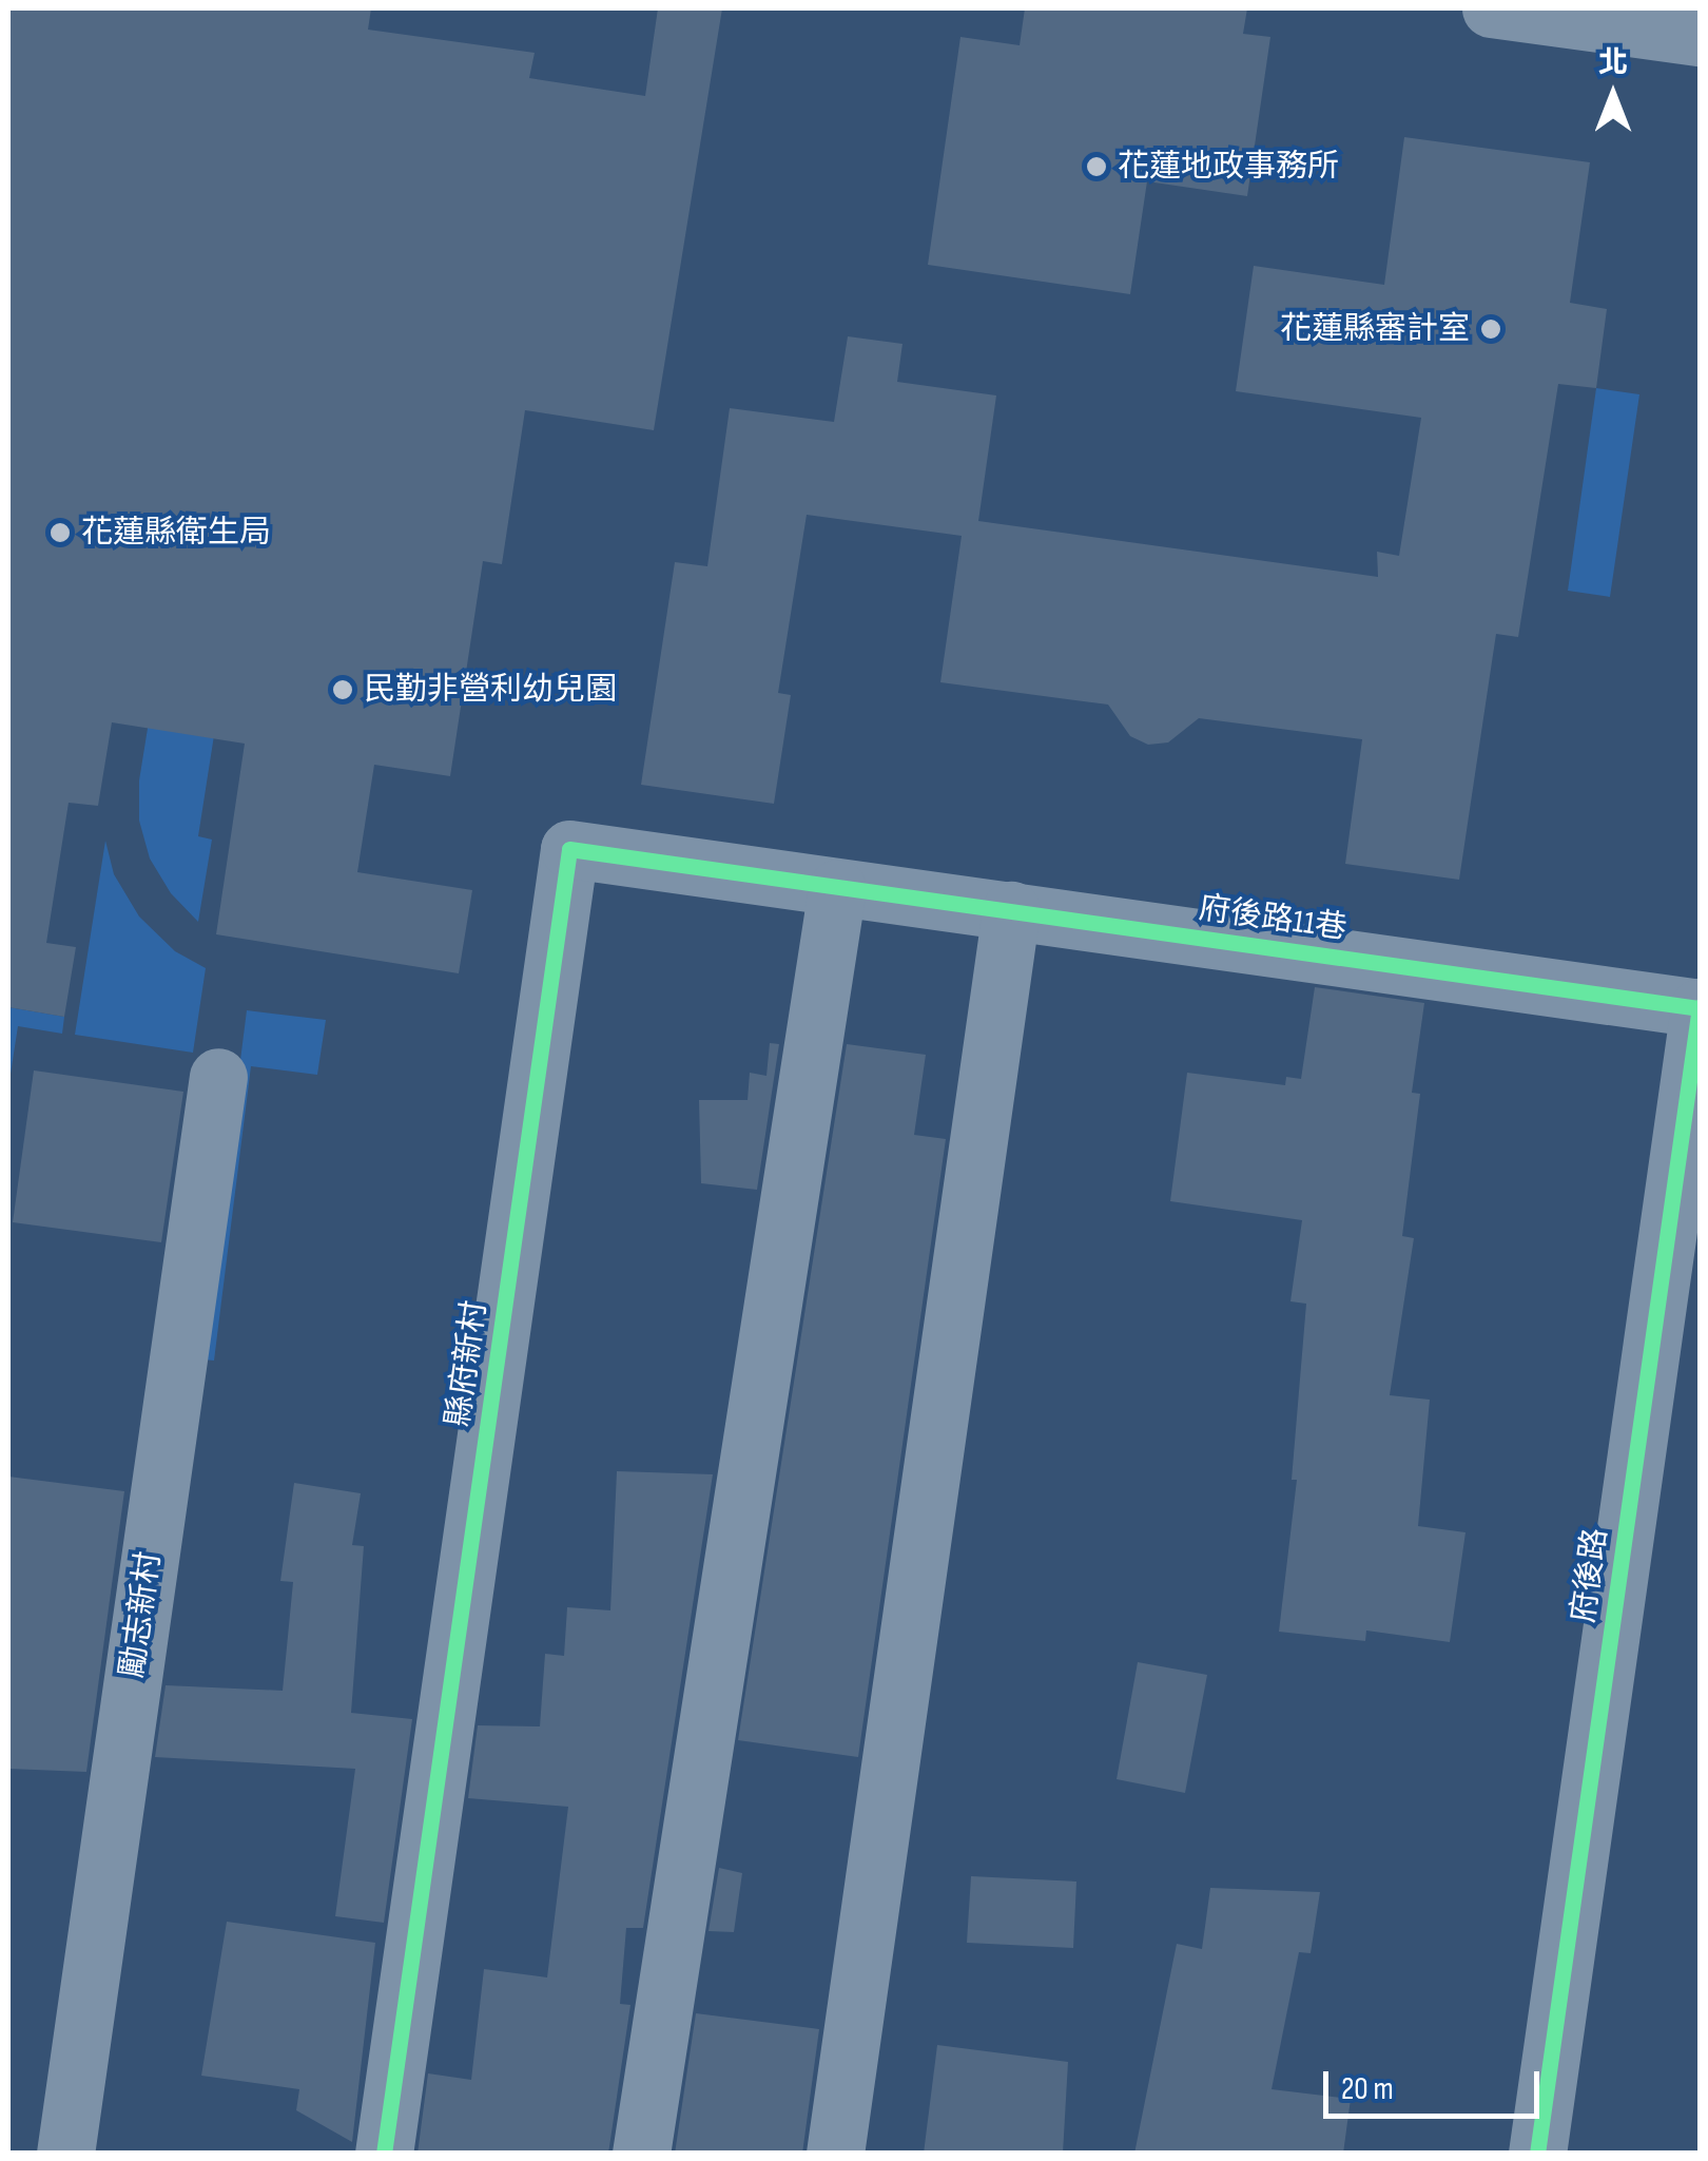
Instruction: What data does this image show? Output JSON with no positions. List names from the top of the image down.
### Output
{
  "streets": {
    "street": [
      "府後路11巷",
      "縣府新村",
      "府後路",
      "勵志新村"
    ]
  },
  "crossings": [
    ["府後路11巷", "縣府新村"],
    ["府後路11巷", "府後路"]
  ],
  "places": [
    "花蓮地政事務所",
    "花蓮縣審計室",
    "花蓮縣衛生局",
    "民勤非營利幼兒園"
  ],
  "scale_bar": "20 m",
  "north": "top"
}
